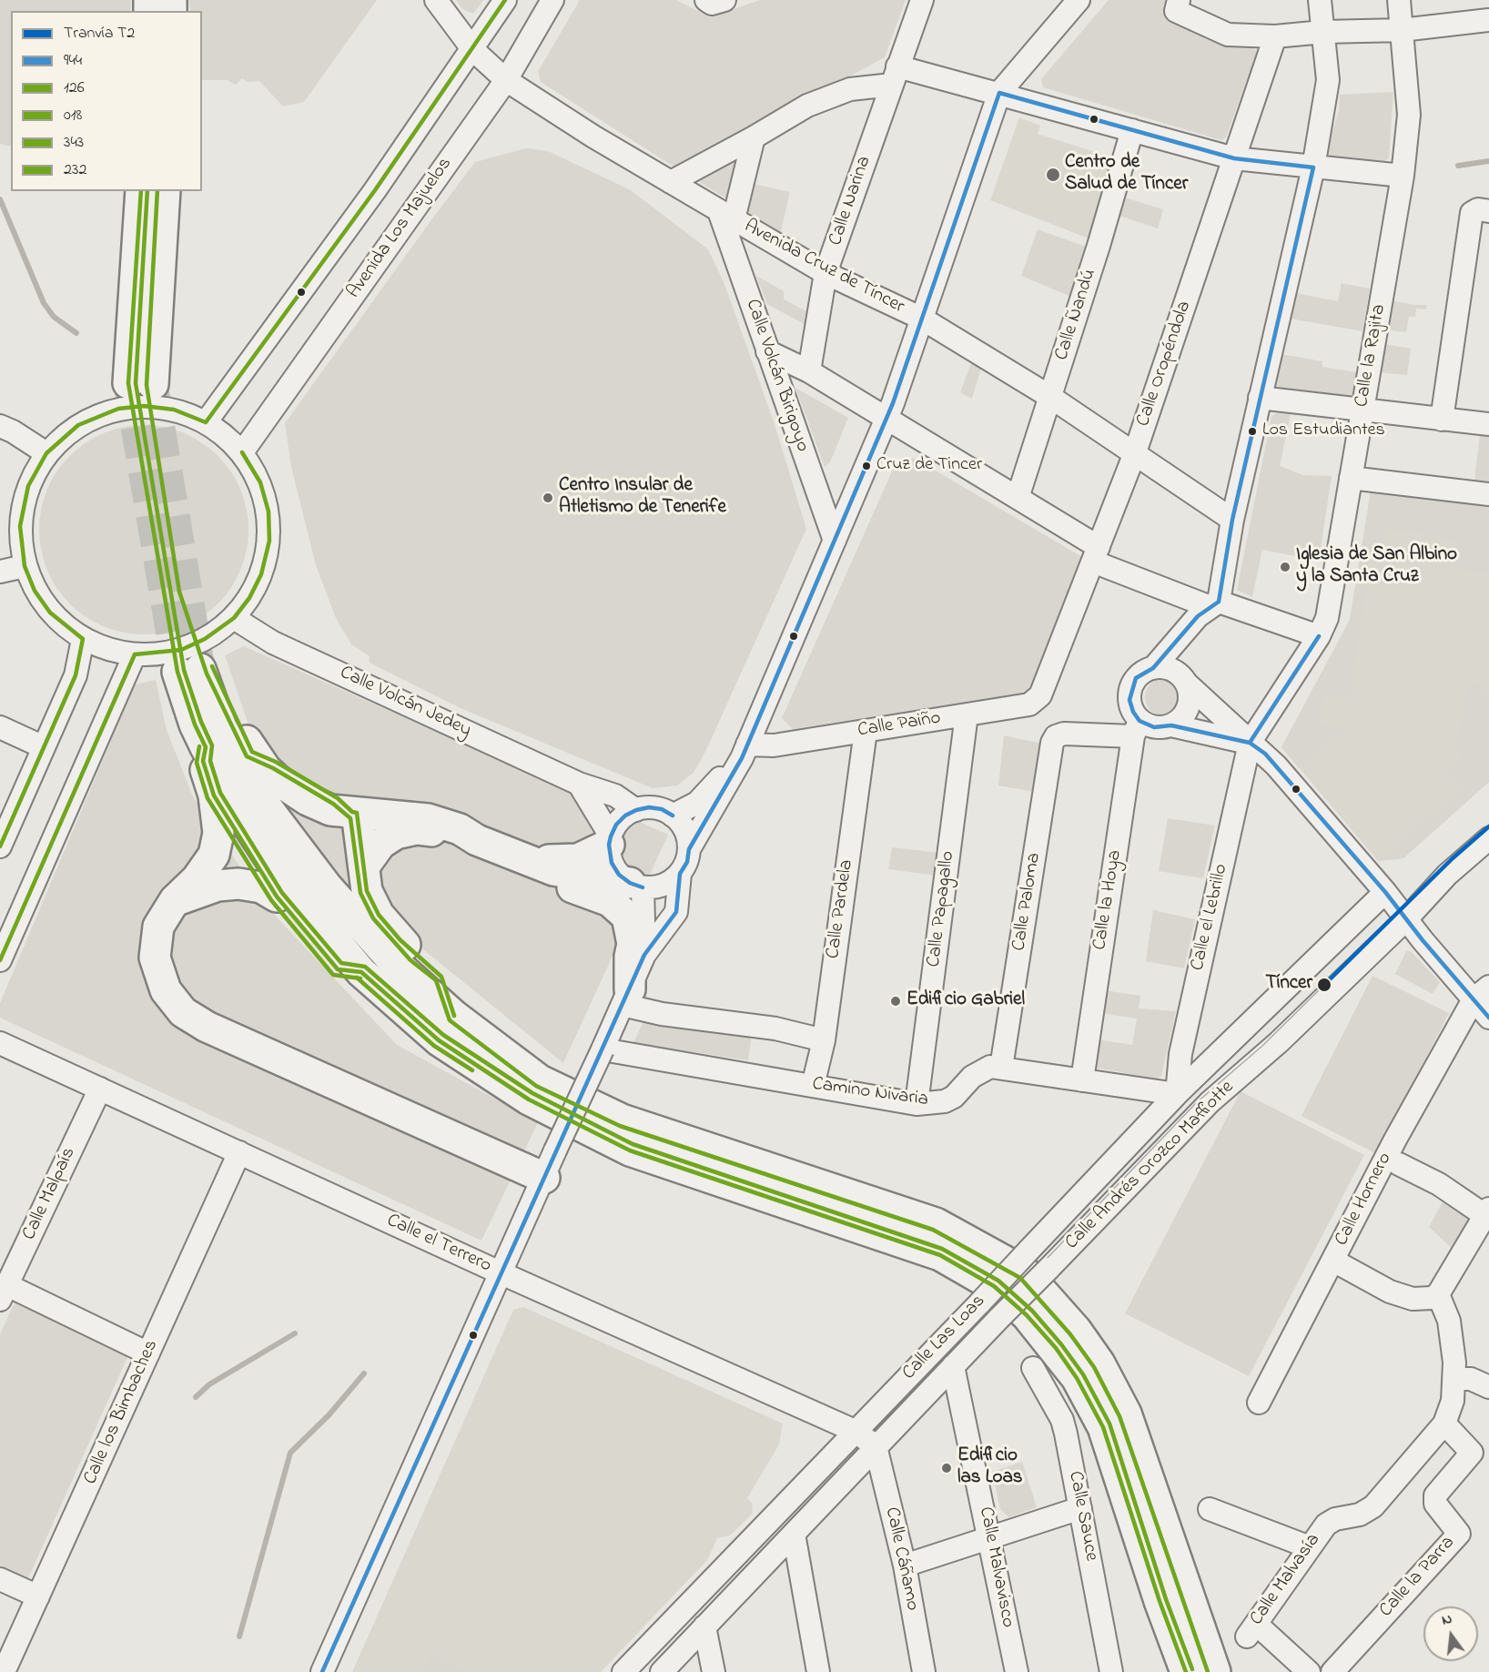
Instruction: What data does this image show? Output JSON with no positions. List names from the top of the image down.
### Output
{
  "streets": {
    "street": [
      "Calle Narina",
      "Avenida Los Majuelos",
      "Avenida Cruz de Tíncer",
      "Calle Ñandú",
      "Calle la Rajita",
      "Calle Oropéndola",
      "Calle Volcán Birigoyo",
      "Calle Volcán Jedey",
      "Calle Paiño",
      "Calle la Hoya",
      "Calle Paloma",
      "Calle Pardela",
      "Calle Papagallo",
      "Calle el Lebrillo",
      "Camino Nivaria",
      "Calle Andrés Orozco Maffiotte",
      "Calle Malpaís",
      "Calle Hornero",
      "Calle el Terrero",
      "Calle Las Loas",
      "Calle los Bimbaches",
      "Calle Sauce",
      "Calle Cáñamo",
      "Calle Malvavisco",
      "Calle la Parra",
      "Calle Malvasía"
    ]
  },
  "crossings": [
    ["Calle Narina", "Avenida Cruz de Tíncer"],
    ["Avenida Los Majuelos", "Avenida Cruz de Tíncer"],
    ["Avenida Cruz de Tíncer", "Calle Ñandú"],
    ["Avenida Cruz de Tíncer", "Calle Oropéndola"],
    ["Avenida Cruz de Tíncer", "Calle Volcán Birigoyo"],
    ["Calle la Rajita", "Calle el Lebrillo"],
    ["Calle Oropéndola", "Calle Paiño"],
    ["Calle Paiño", "Calle Pardela"],
    ["Calle Paiño", "Calle Papagallo"],
    ["Calle la Hoya", "Calle Paloma"],
    ["Calle la Hoya", "Camino Nivaria"],
    ["Calle Paloma", "Camino Nivaria"],
    ["Calle Pardela", "Camino Nivaria"],
    ["Calle Papagallo", "Camino Nivaria"],
    ["Calle el Lebrillo", "Camino Nivaria"],
    ["Calle el Lebrillo", "Calle Las Loas"],
    ["Camino Nivaria", "Calle Las Loas"],
    ["Calle Andrés Orozco Maffiotte", "Calle Las Loas"],
    ["Calle Malpaís", "Calle el Terrero"],
    ["Calle el Terrero", "Calle Las Loas"],
    ["Calle el Terrero", "Calle los Bimbaches"],
    ["Calle el Terrero", "Calle Cáñamo"],
    ["Calle Las Loas", "Calle Cáñamo"],
    ["Calle Las Loas", "Calle Malvavisco"],
    ["Calle la Parra", "Calle Malvasía"]
  ],
  "places": [
    "Centro de Salud de Tíncer",
    "Los Estudiantes",
    "Cruz de Tincer",
    "Centro Insular de Atletismo de Tenerife",
    "Iglesia de San Albino y la Santa Cruz",
    "Tíncer",
    "Edificio Gabriel",
    "Edificio las Loas"
  ],
  "lines": [
    "transit line 232",
    "transit line 944",
    "transit line 126",
    "transit line 018",
    "transit line 343",
    "tram line T2"
  ],
  "legend": [
    "Tranvía T2",
    "944",
    "126",
    "018",
    "343",
    "232"
  ],
  "north": "top"
}
